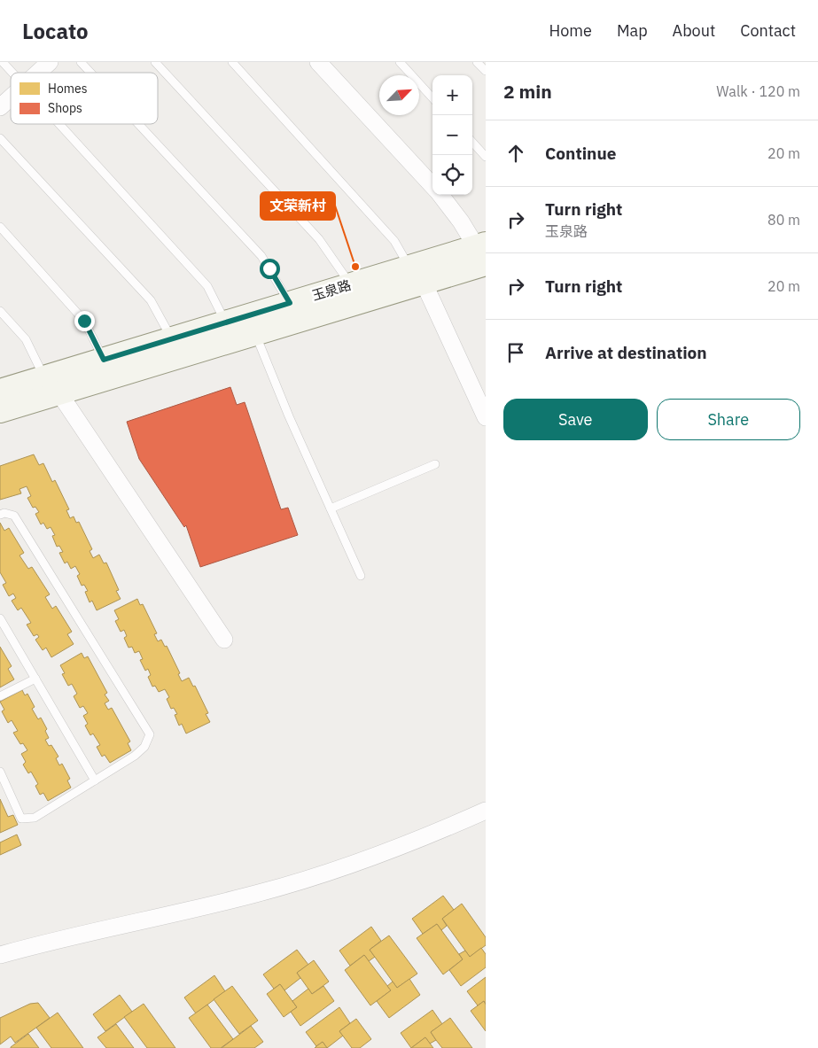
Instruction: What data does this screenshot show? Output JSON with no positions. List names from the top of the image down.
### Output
{
  "streets": {
    "main road": ["玉泉路"]
  },
  "places": ["文荣新村"],
  "legend": ["Homes", "Shops"],
  "north": "top right",
  "page": {
    "header": "Locato",
    "nav": [
      "Home",
      "Map",
      "About",
      "Contact"
    ],
    "heading": ["2 min", "Walk · 120 m"],
    "map_buttons": ["+", "−"],
    "list": [
      ["Continue", "20 m"],
      ["Turn right", "玉泉路", "80 m"],
      ["Turn right", "20 m"],
      "Arrive at destination"
    ],
    "buttons": ["Save", "Share"]
  }
}
